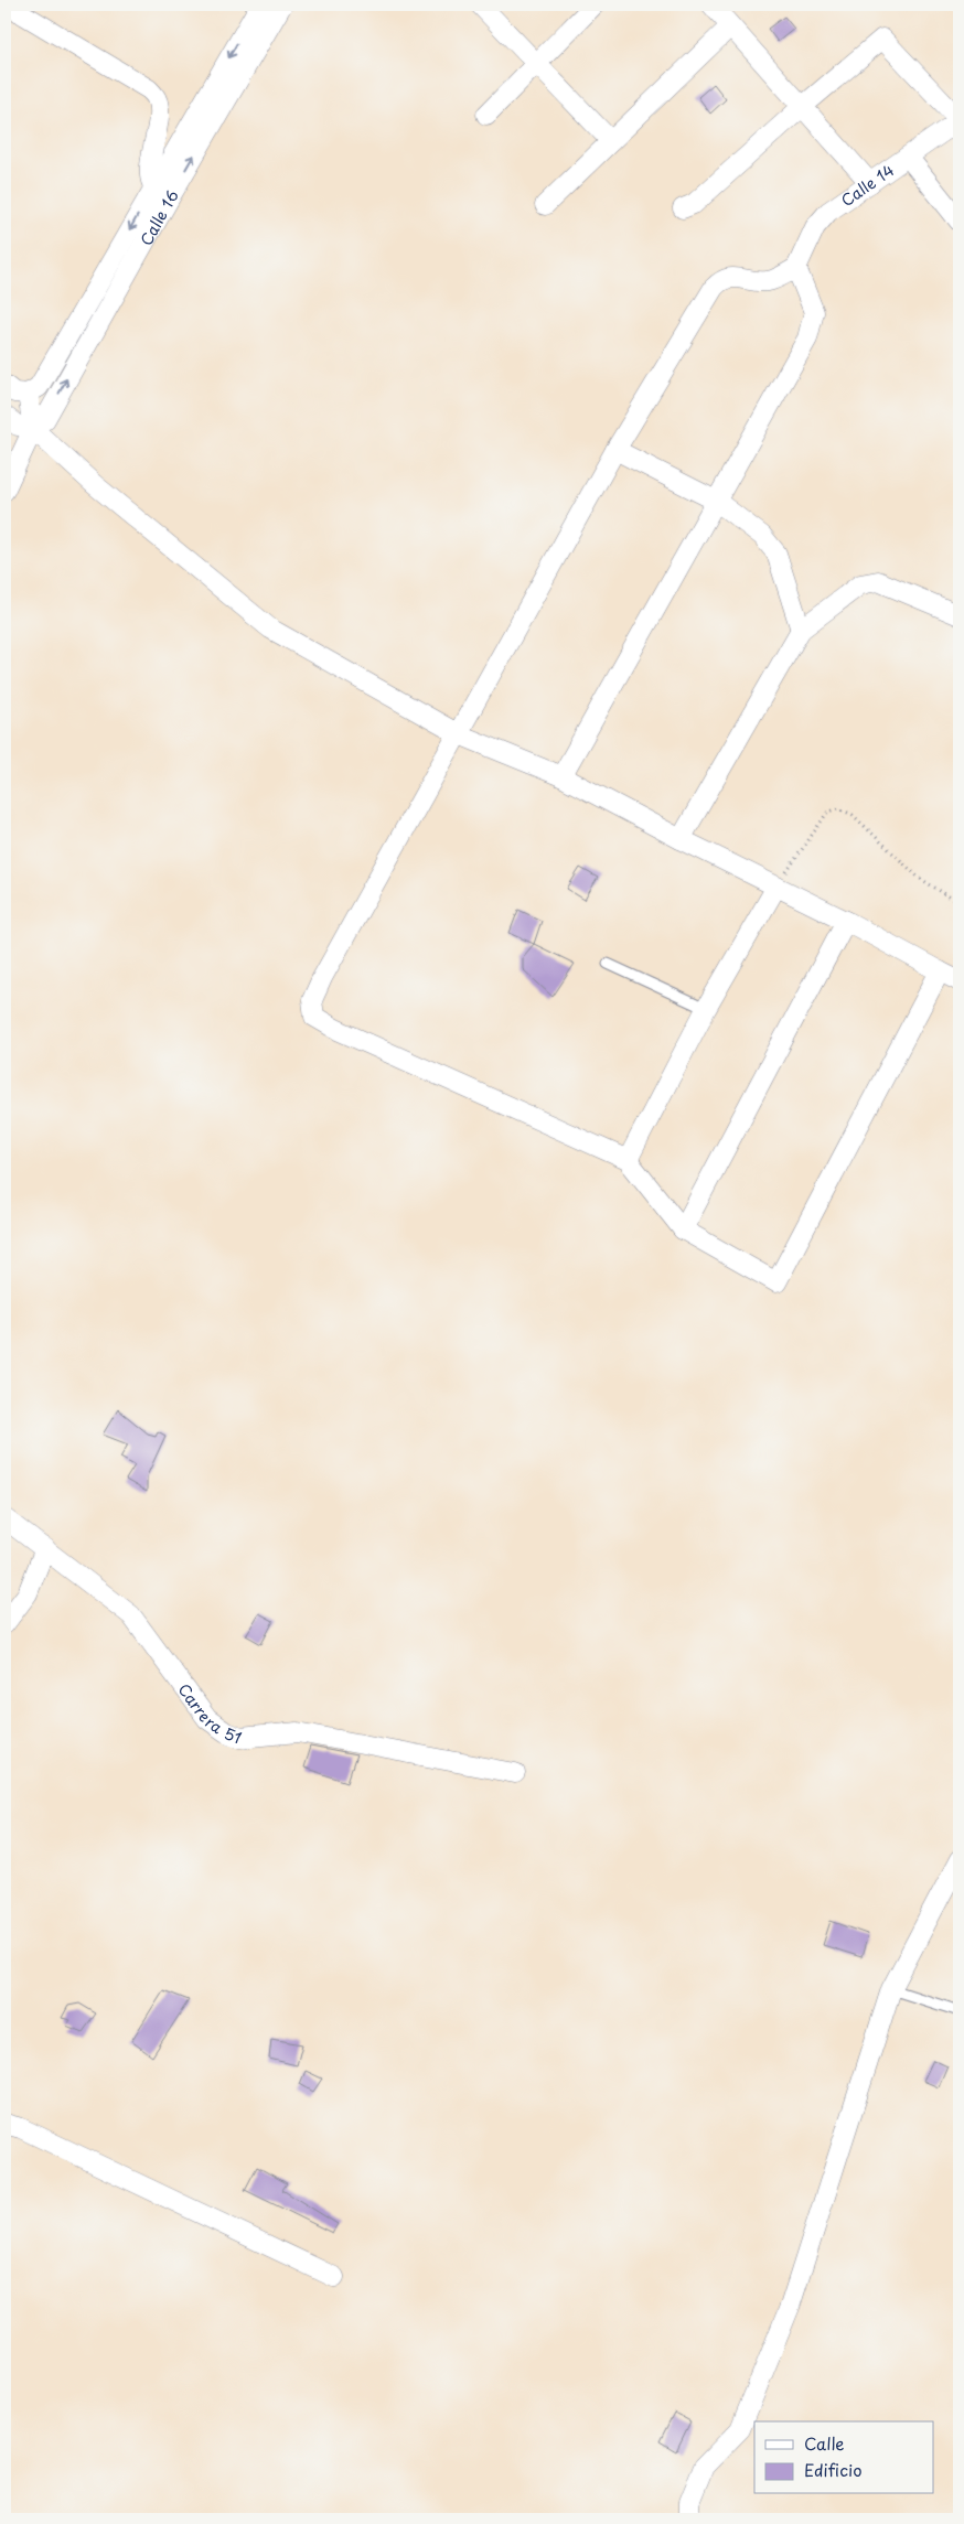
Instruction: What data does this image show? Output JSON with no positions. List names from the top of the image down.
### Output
{
  "streets": {
    "street": ["Calle 14", "Calle 16", "Carrera 51"]
  },
  "legend": ["Calle", "Edificio"]
}
